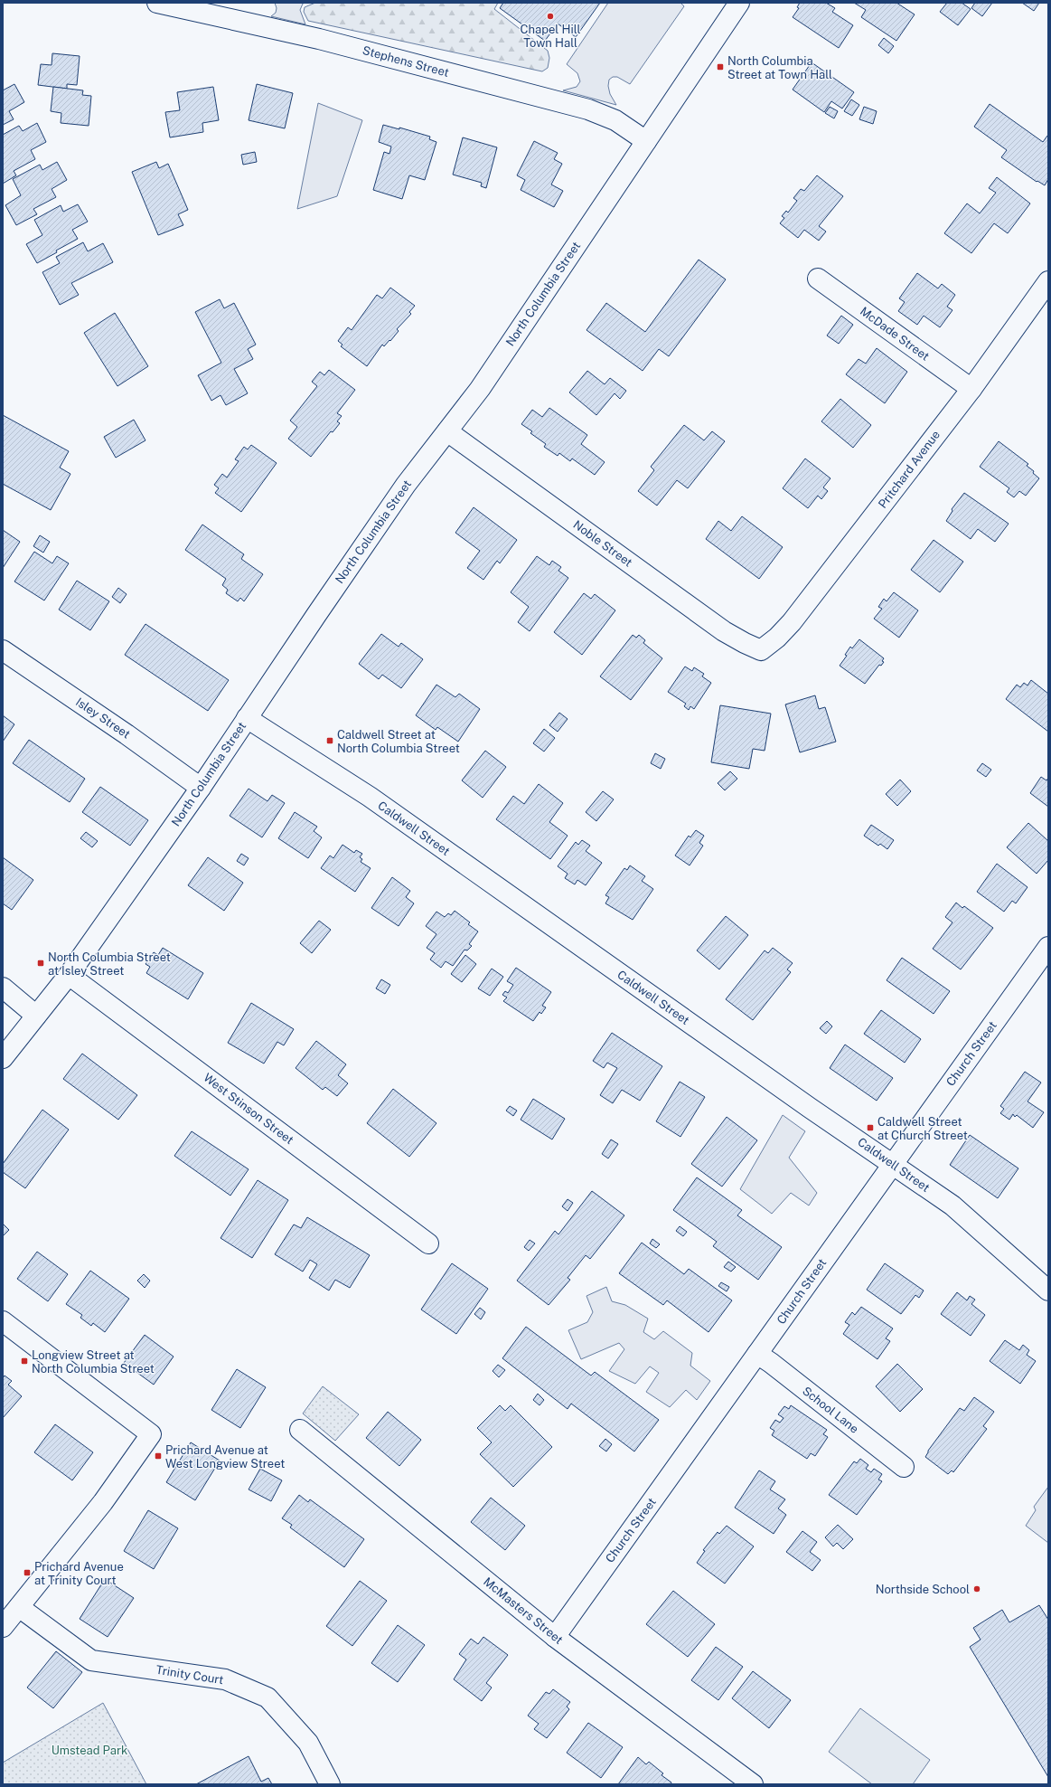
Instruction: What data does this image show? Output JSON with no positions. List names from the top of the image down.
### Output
{
  "streets": {
    "street": [
      "Stephens Street",
      "North Columbia Street",
      "McDade Street",
      "Pritchard Avenue",
      "Noble Street",
      "Isley Street",
      "Caldwell Street",
      "Church Street",
      "West Stinson Street",
      "School Lane",
      "McMasters Street",
      "Trinity Court"
    ]
  },
  "crossings": [
    ["Stephens Street", "North Columbia Street"],
    ["North Columbia Street", "Noble Street"],
    ["North Columbia Street", "Isley Street"],
    ["North Columbia Street", "Caldwell Street"],
    ["North Columbia Street", "West Stinson Street"],
    ["McDade Street", "Pritchard Avenue"],
    ["Pritchard Avenue", "Noble Street"],
    ["Caldwell Street", "Church Street"],
    ["Church Street", "School Lane"],
    ["Church Street", "McMasters Street"]
  ],
  "parks": ["Umstead Park"],
  "places": {
    "other": ["Chapel Hill Town Hall", "Northside School"],
    "transit": [
      "North Columbia Street at Town Hall",
      "Caldwell Street at North Columbia Street",
      "North Columbia Street at Isley Street",
      "Caldwell Street at Church Street",
      "Longview Street at North Columbia Street",
      "Prichard Avenue at West Longview Street",
      "Prichard Avenue at Trinity Court"
    ]
  }
}
